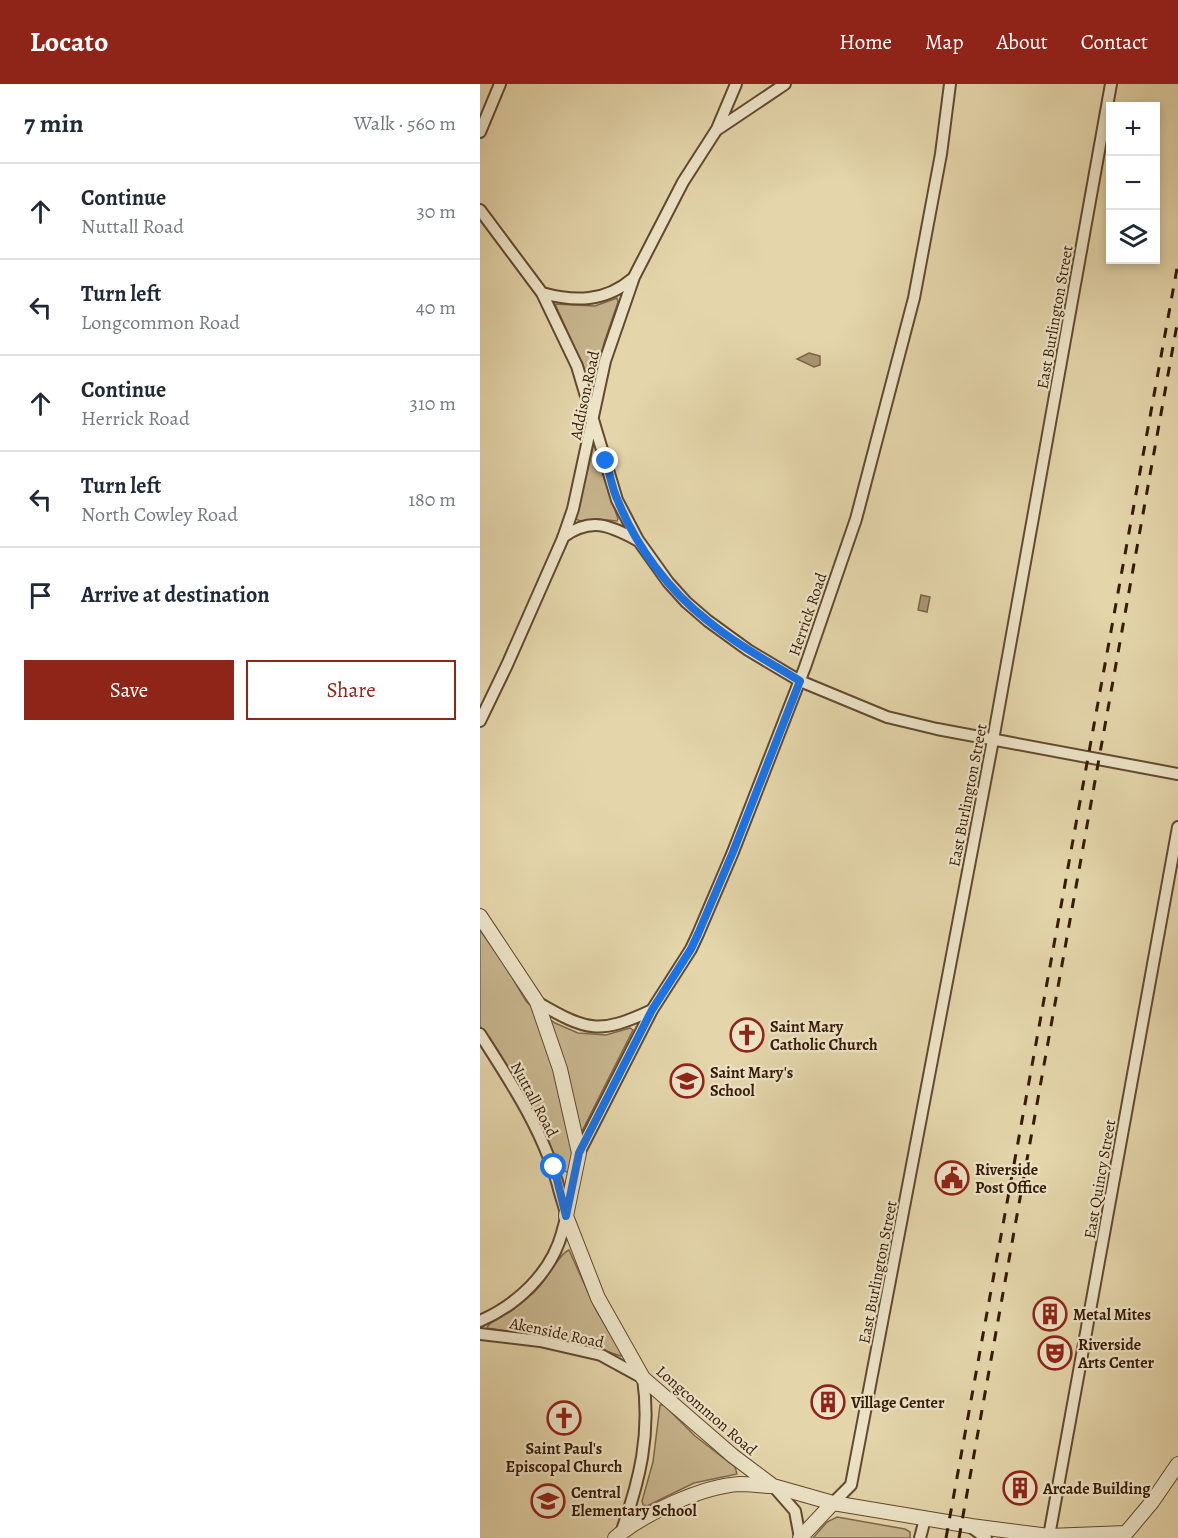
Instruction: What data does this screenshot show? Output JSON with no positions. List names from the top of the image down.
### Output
{
  "streets": {
    "street": [
      "East Burlington Street",
      "Addison Road",
      "Herrick Road",
      "Nuttall Road",
      "East Quincy Street",
      "Akenside Road",
      "Longcommon Road"
    ]
  },
  "crossings": [
    ["East Burlington Street", "Longcommon Road"],
    ["Nuttall Road", "Akenside Road"],
    ["Nuttall Road", "Longcommon Road"],
    ["East Quincy Street", "Longcommon Road"],
    ["Akenside Road", "Longcommon Road"]
  ],
  "places": {
    "church": ["Saint Mary Catholic Church", "Saint Paul's Episcopal Church"],
    "school or university": ["Saint Mary's School", "Central Elementary School"],
    "public building": ["Riverside Post Office"],
    "building": ["Metal Mites", "Village Center", "Arcade Building"],
    "theatre": ["Riverside Arts Center"]
  },
  "page": {
    "header": "Locato",
    "nav": [
      "Home",
      "Map",
      "About",
      "Contact"
    ],
    "heading": ["7 min", "Walk · 560 m"],
    "map_buttons": ["+", "−"],
    "list": [
      ["Continue", "Nuttall Road", "30 m"],
      ["Turn left", "Longcommon Road", "40 m"],
      ["Continue", "Herrick Road", "310 m"],
      ["Turn left", "North Cowley Road", "180 m"],
      "Arrive at destination"
    ],
    "buttons": ["Save", "Share"]
  }
}
